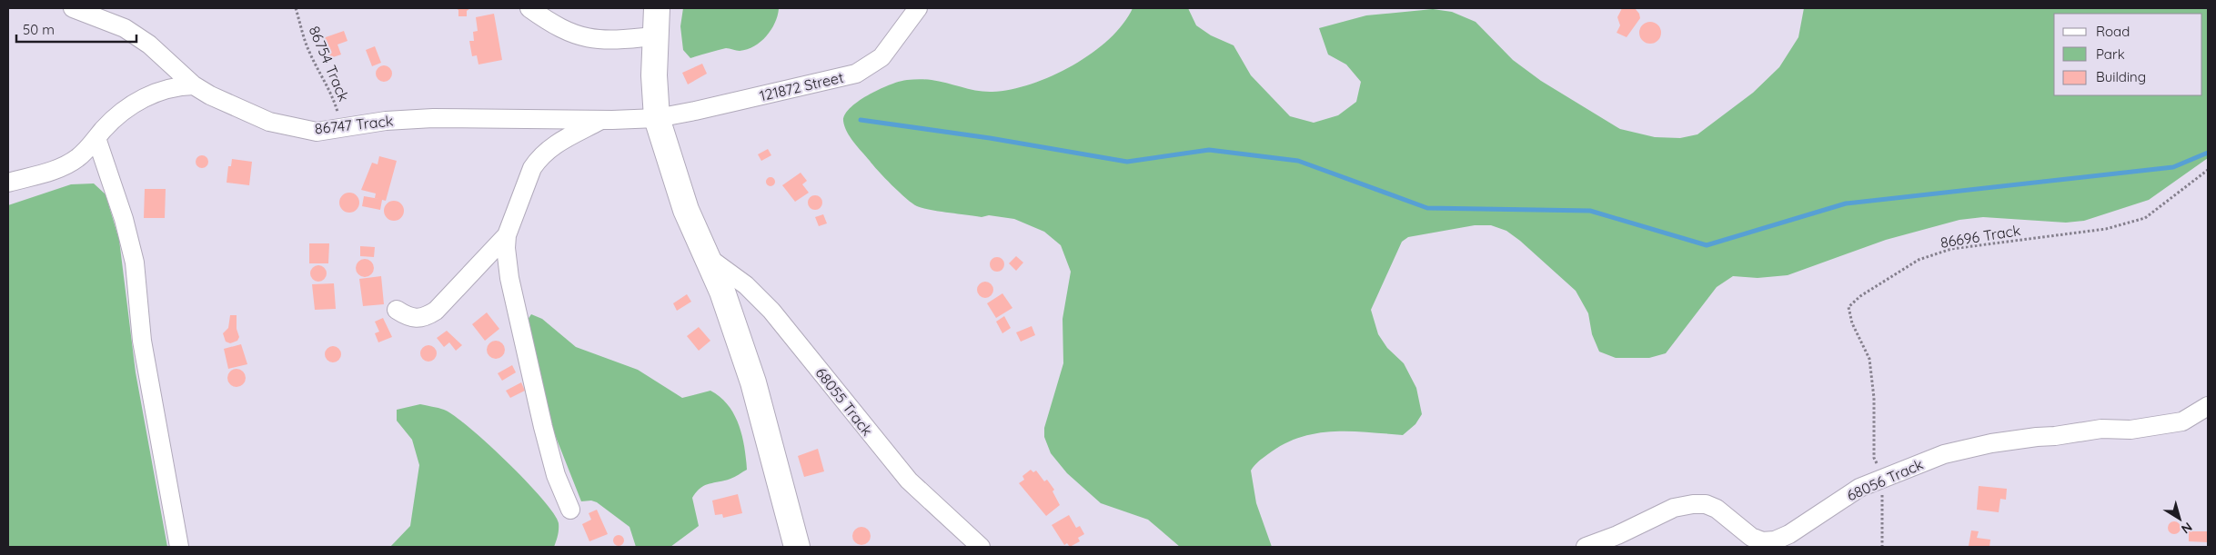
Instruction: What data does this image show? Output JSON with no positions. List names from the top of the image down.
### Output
{
  "streets": {
    "street": [
      "121872 Street",
      "86747 Track",
      "68055 Track",
      "68056 Track"
    ],
    "path": ["86754 Track", "86696 Track"]
  },
  "crossings": [
    ["86754 Track", "86747 Track"],
    ["121872 Street", "86747 Track"],
    ["86696 Track", "68056 Track"]
  ],
  "legend": ["Road", "Park", "Building"],
  "scale_bar": "50 m",
  "north": "bottom right"
}
